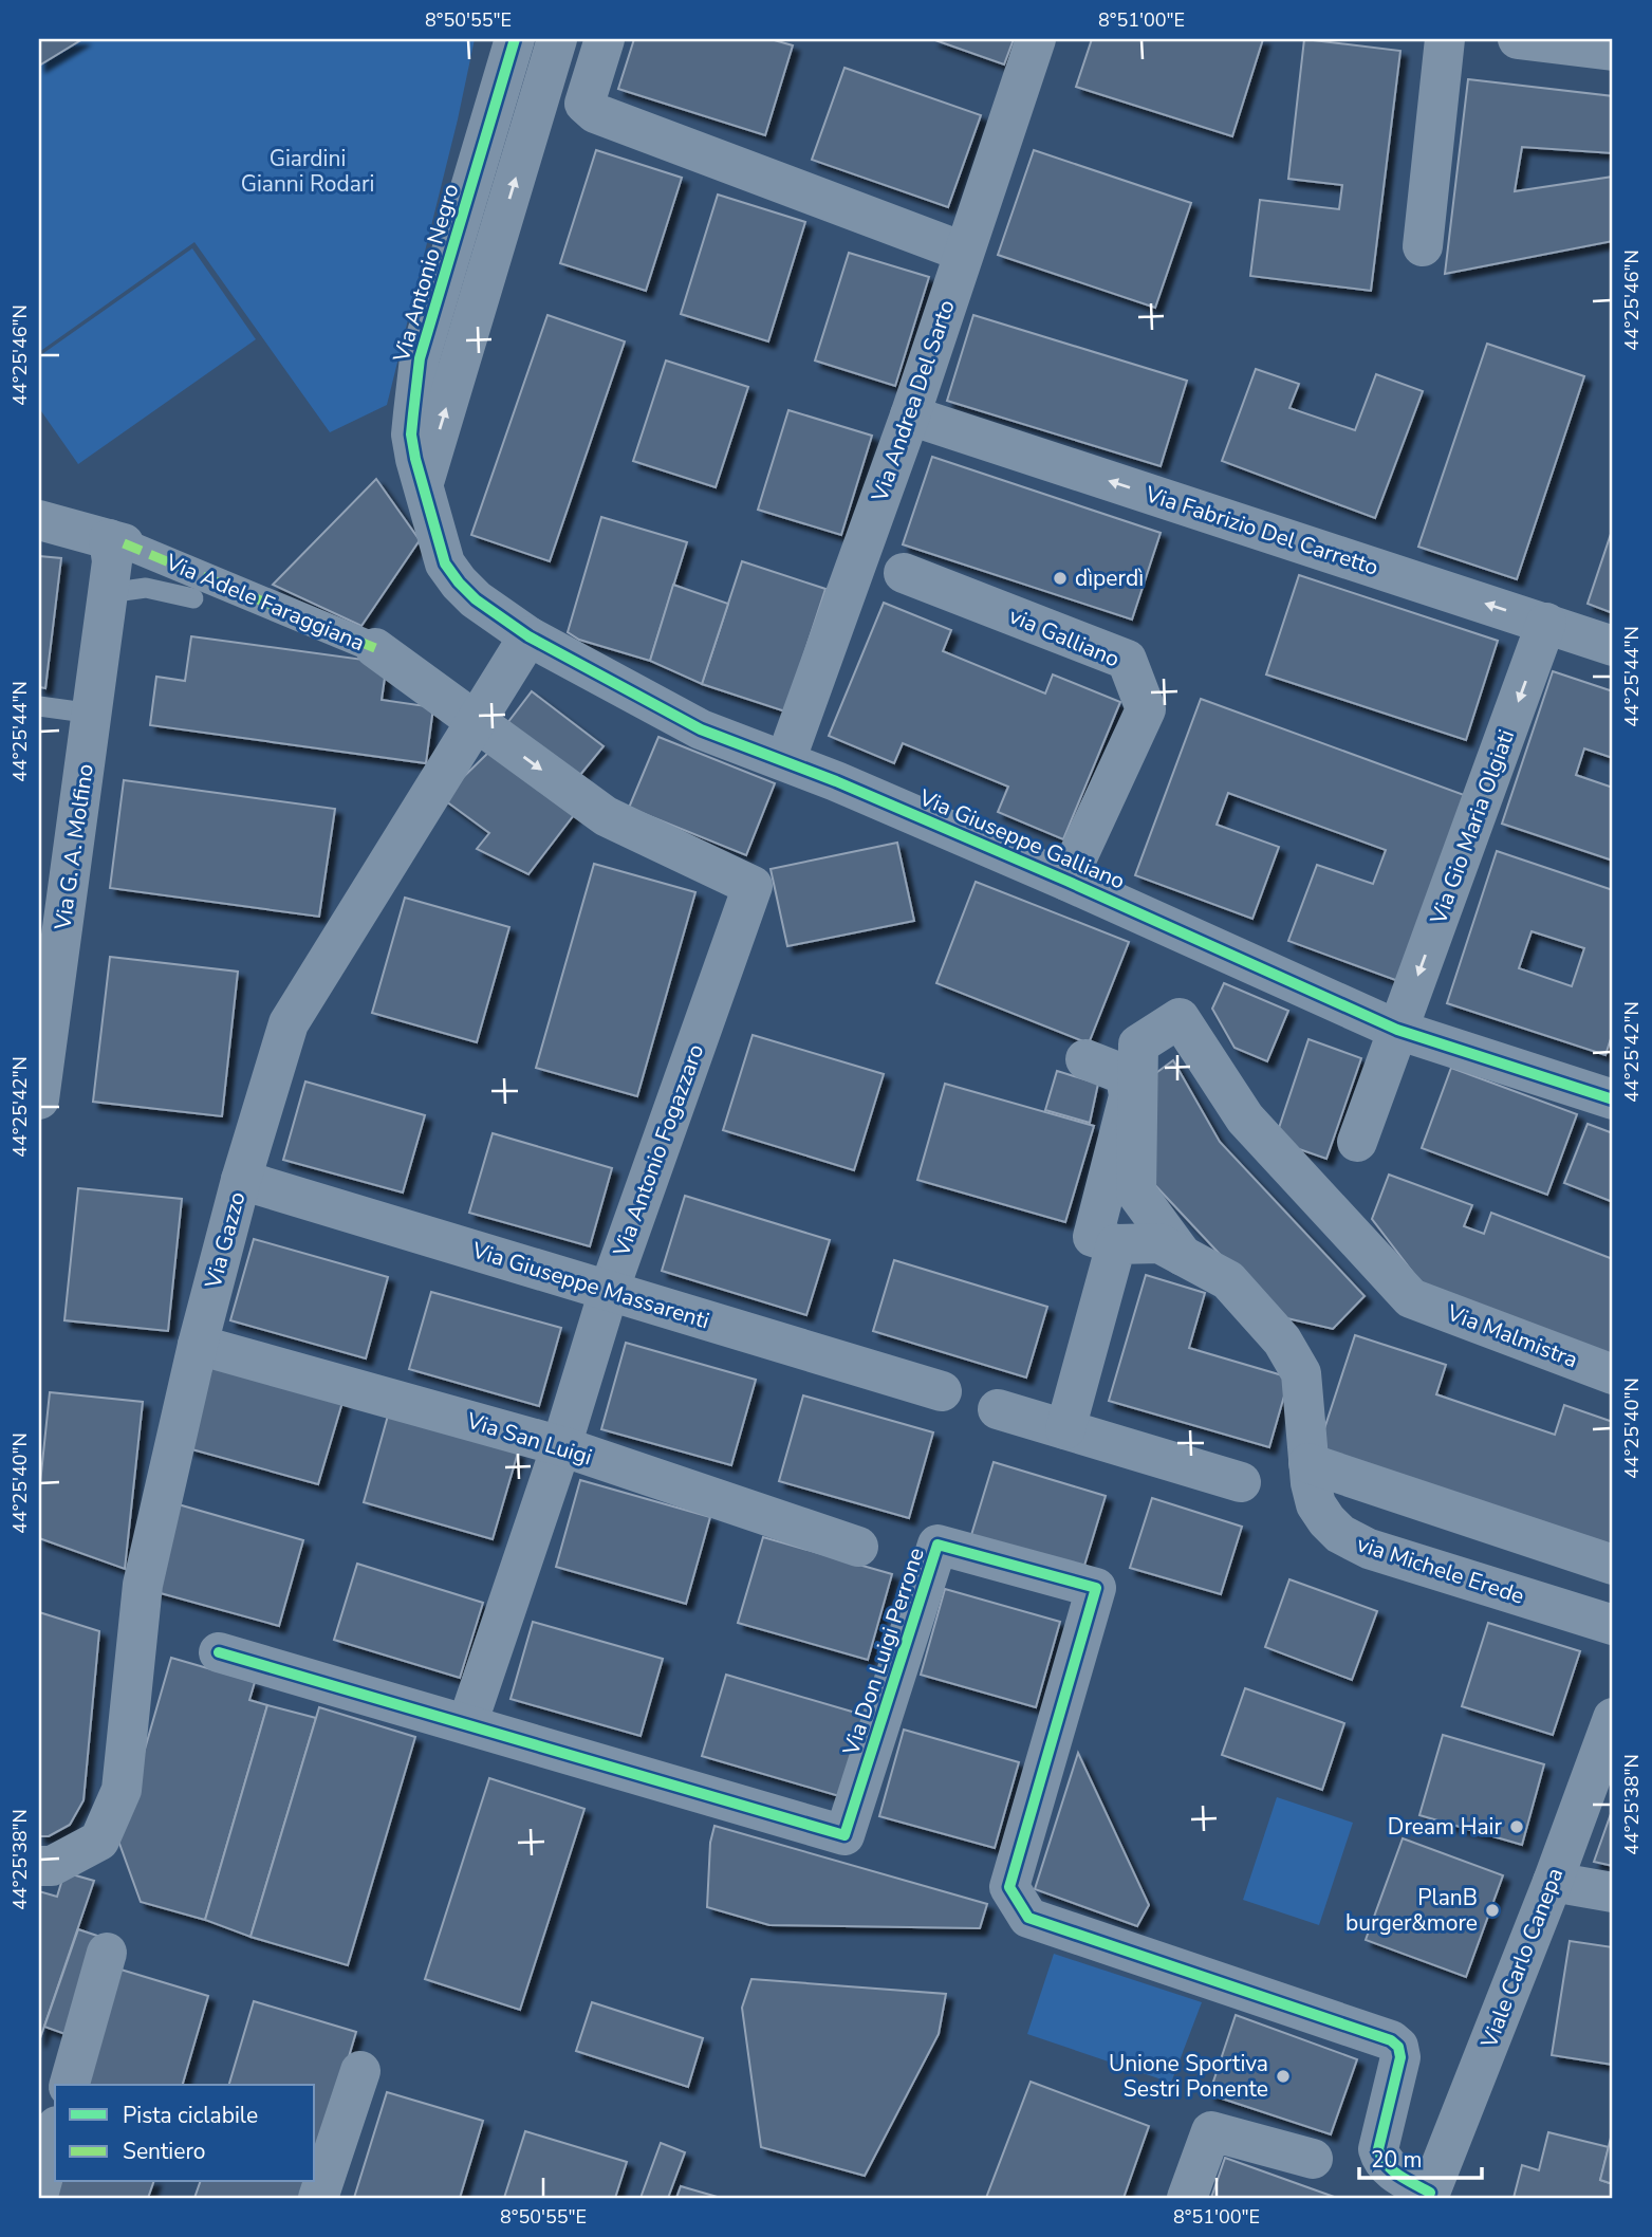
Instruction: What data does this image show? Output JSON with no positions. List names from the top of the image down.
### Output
{
  "streets": {
    "street": [
      "Via Antonio Negro",
      "Via Andrea Del Sarto",
      "Via Fabrizio Del Carretto",
      "Via Adele Faraggiana",
      "via Galliano",
      "Via Gio Maria Olgiati",
      "Via Giuseppe Galliano",
      "Via G. A. Molfino",
      "Via Antonio Fogazzaro",
      "Via Gazzo",
      "Via Giuseppe Massarenti",
      "Via Malmistra",
      "Via San Luigi",
      "via Michele Erede",
      "Via Don Luigi Perrone",
      "Viale Carlo Canepa"
    ]
  },
  "crossings": [
    ["Via Antonio Negro", "Via Giuseppe Galliano"],
    ["Via Andrea Del Sarto", "Via Fabrizio Del Carretto"],
    ["Via Andrea Del Sarto", "Via Giuseppe Galliano"],
    ["Via Fabrizio Del Carretto", "Via Gio Maria Olgiati"],
    ["Via Adele Faraggiana", "Via G. A. Molfino"],
    ["Via Adele Faraggiana", "Via Antonio Fogazzaro"],
    ["Via Adele Faraggiana", "Via Gazzo"],
    ["via Galliano", "Via Giuseppe Galliano"],
    ["Via Gio Maria Olgiati", "Via Giuseppe Galliano"],
    ["Via Giuseppe Galliano", "Via Gazzo"],
    ["Via Antonio Fogazzaro", "Via Gazzo"],
    ["Via Antonio Fogazzaro", "Via Giuseppe Massarenti"],
    ["Via Antonio Fogazzaro", "Via San Luigi"],
    ["Via Antonio Fogazzaro", "Via Don Luigi Perrone"],
    ["Via Gazzo", "Via Giuseppe Massarenti"],
    ["Via Gazzo", "Via San Luigi"],
    ["Via Malmistra", "via Michele Erede"],
    ["Via Don Luigi Perrone", "Viale Carlo Canepa"]
  ],
  "one_way": ["Via Fabrizio Del Carretto", "Via Gio Maria Olgiati"],
  "parks": ["Giardini Gianni Rodari"],
  "places": [
    "dìperdì",
    "Dream Hair",
    "PlanB burger&more",
    "Unione Sportiva Sestri Ponente"
  ],
  "legend": ["Pista ciclabile", "Sentiero"],
  "scale_bar": "20 m",
  "coordinates": [
    "8°50'55\"E",
    "8°51'00\"E",
    "44°25'46\"N",
    "44°25'44\"N",
    "44°25'42\"N",
    "44°25'40\"N",
    "44°25'38\"N"
  ]
}
